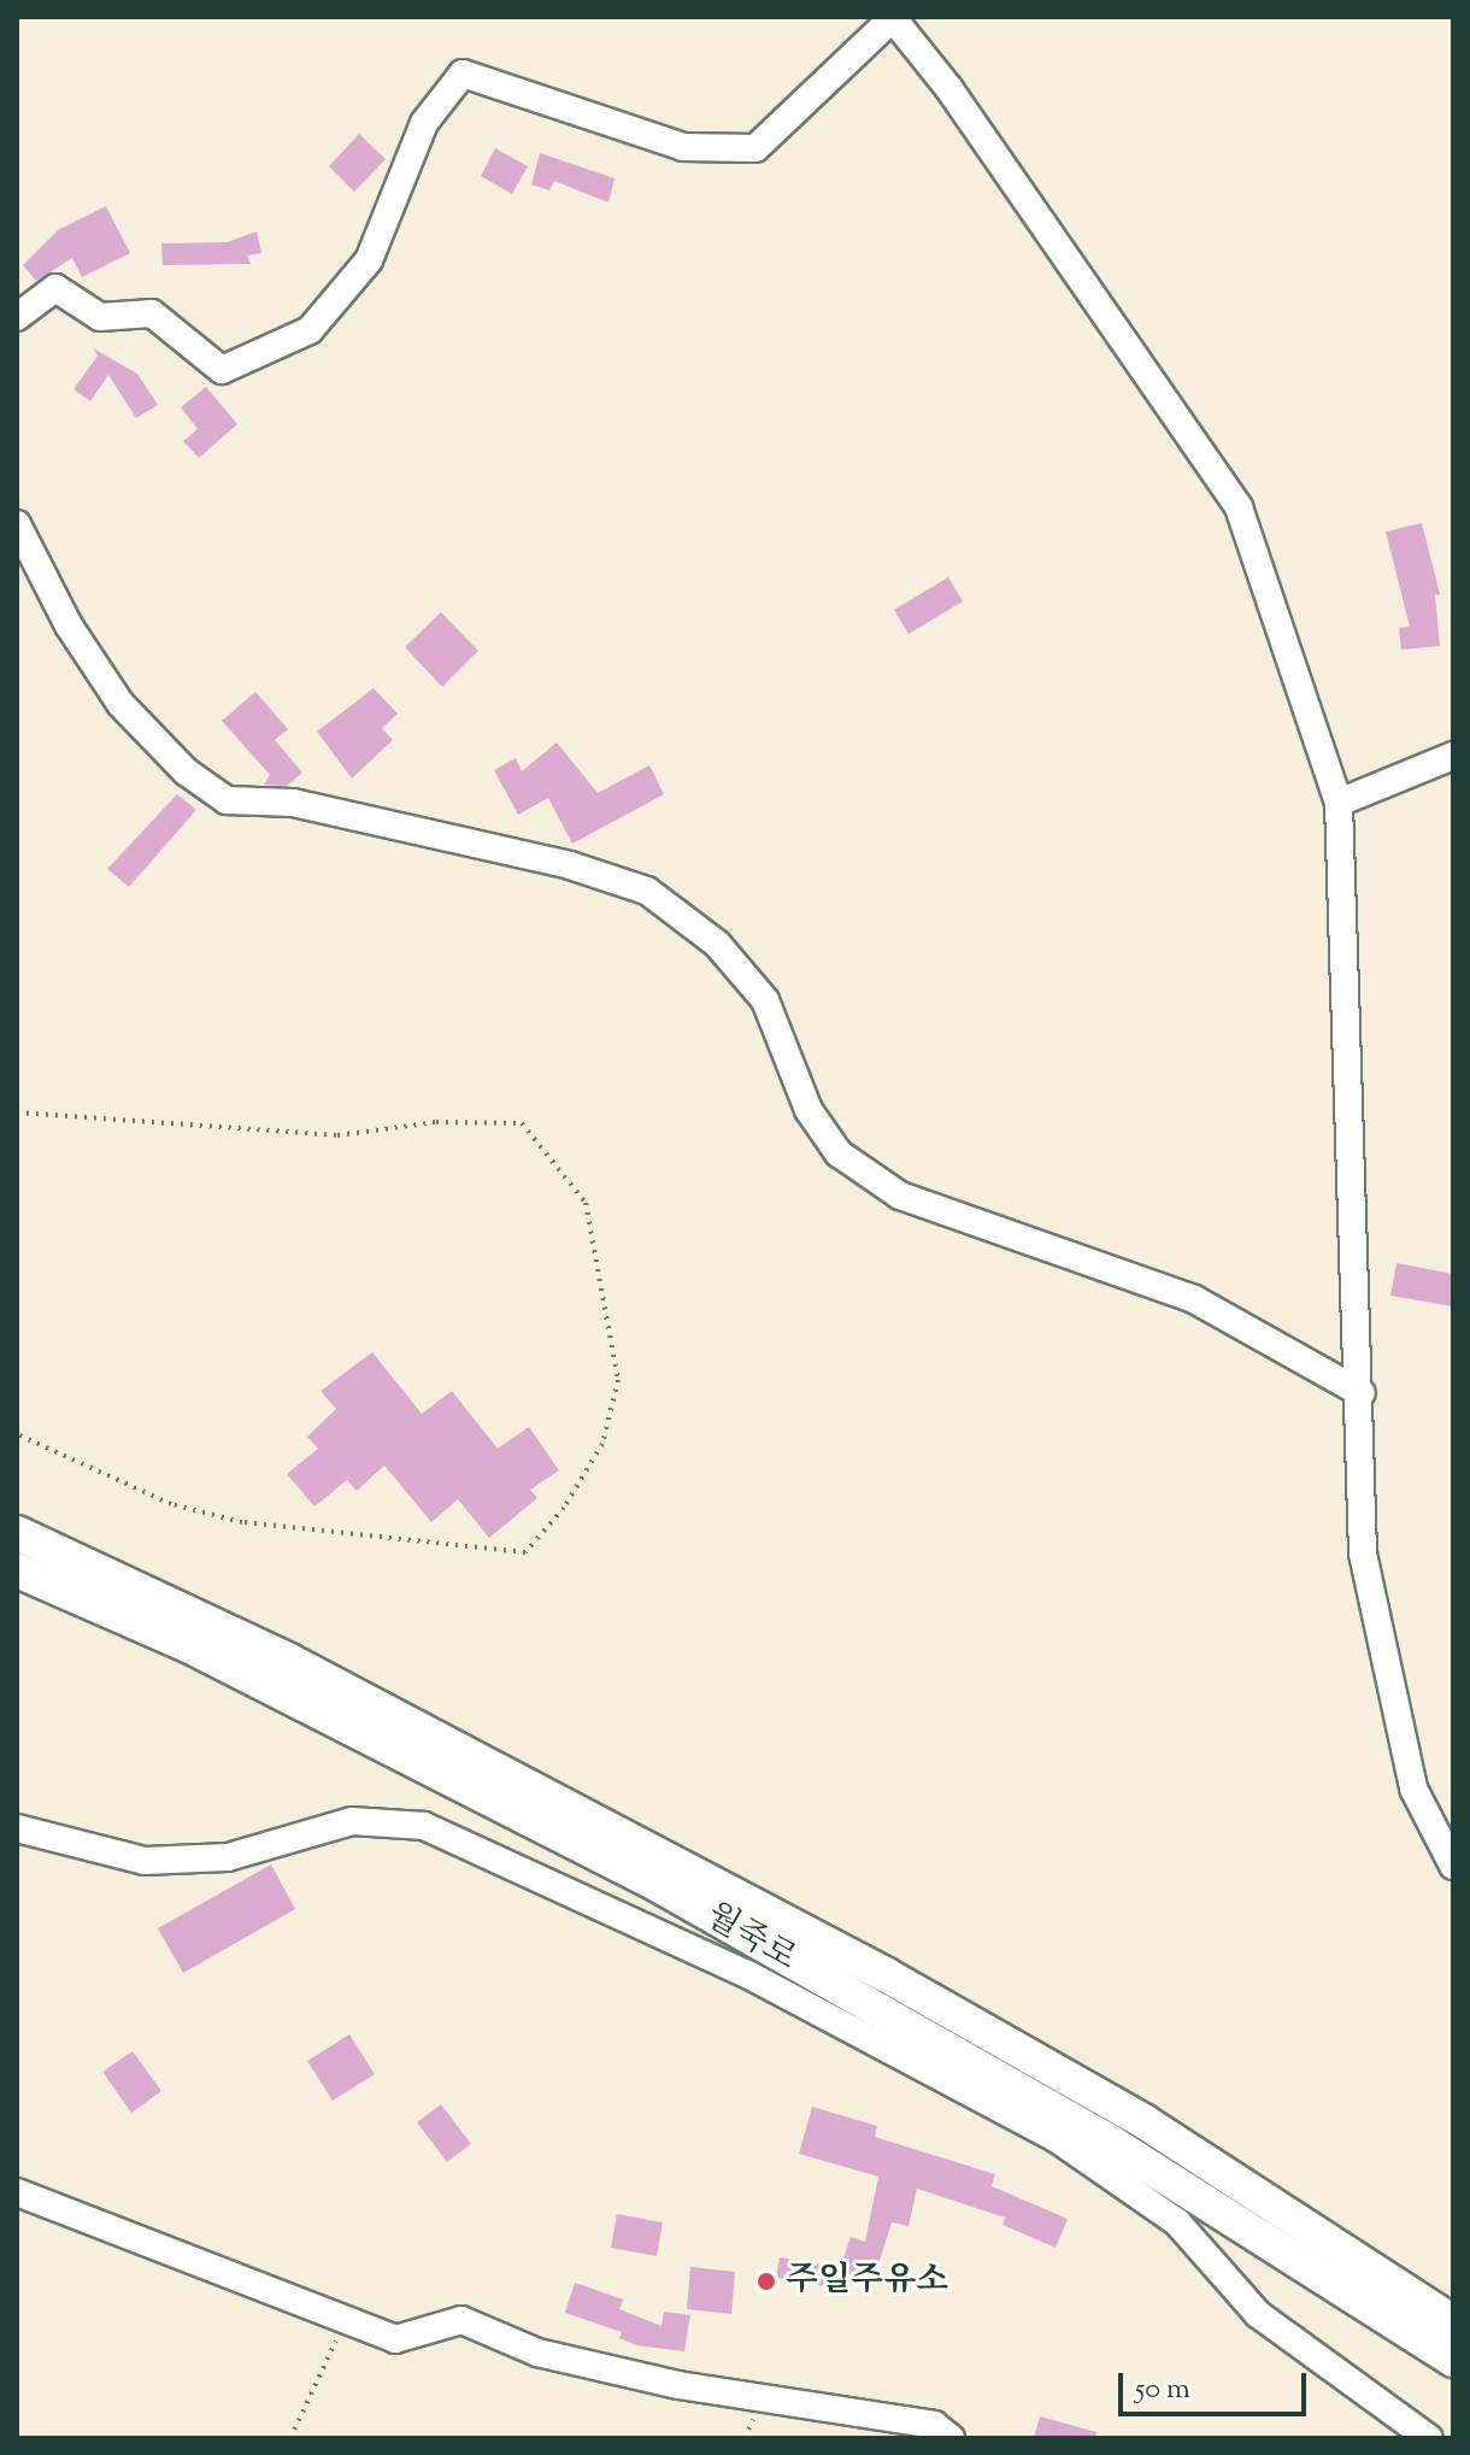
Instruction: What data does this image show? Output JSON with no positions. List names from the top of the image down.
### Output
{
  "streets": {
    "main road": ["월죽로"]
  },
  "places": ["주일주유소"],
  "scale_bar": "50 m"
}
